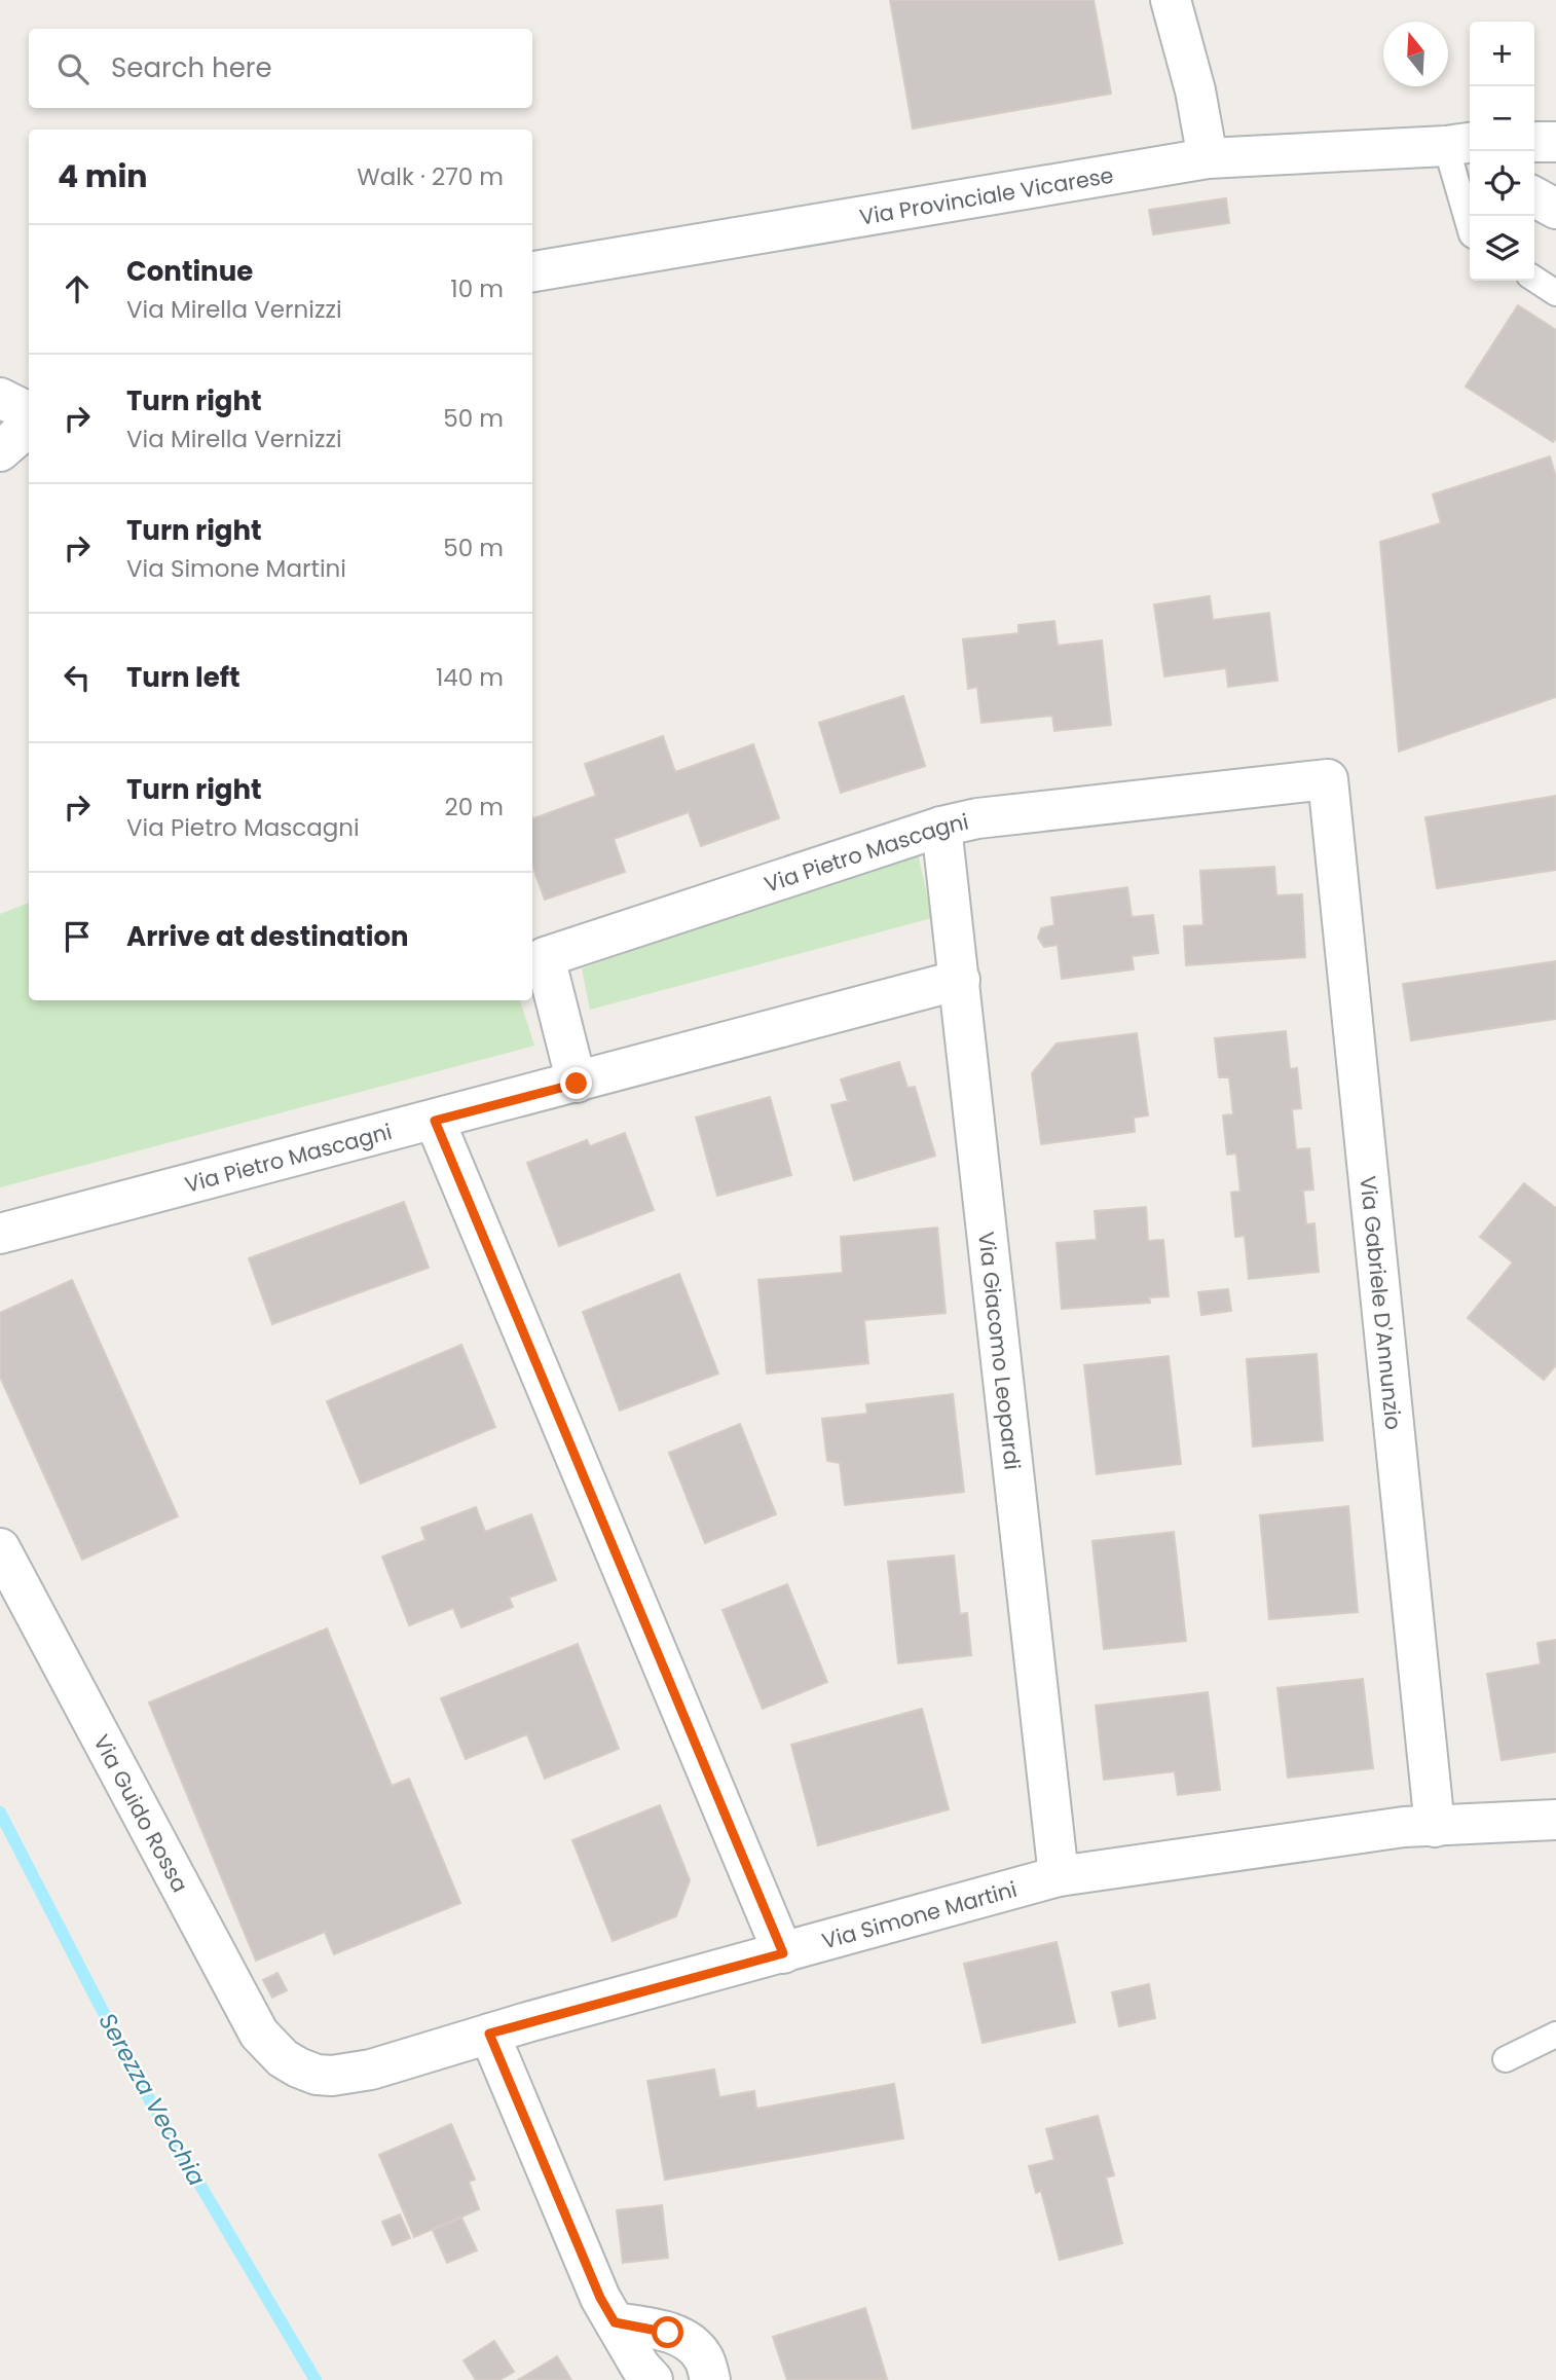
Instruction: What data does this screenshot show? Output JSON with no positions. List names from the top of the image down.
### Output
{
  "streets": {
    "street": [
      "Via Provinciale Vicarese",
      "Via Pietro Mascagni",
      "Via Gabriele D'Annunzio",
      "Via Giacomo Leopardi",
      "Via Guido Rossa",
      "Via Simone Martini"
    ]
  },
  "crossings": [
    ["Via Pietro Mascagni", "Via Gabriele D'Annunzio"],
    ["Via Pietro Mascagni", "Via Giacomo Leopardi"],
    ["Via Gabriele D'Annunzio", "Via Simone Martini"],
    ["Via Giacomo Leopardi", "Via Simone Martini"],
    ["Via Guido Rossa", "Via Simone Martini"]
  ],
  "water": ["Serezza Vecchia"],
  "north": "top",
  "page": {
    "map_buttons": ["+", "−"],
    "search": "Search here",
    "heading": ["4 min", "Walk · 270 m"],
    "list": [
      ["Continue", "Via Mirella Vernizzi", "10 m"],
      ["Turn right", "Via Mirella Vernizzi", "50 m"],
      ["Turn right", "Via Simone Martini", "50 m"],
      ["Turn left", "140 m"],
      ["Turn right", "Via Pietro Mascagni", "20 m"],
      "Arrive at destination"
    ]
  }
}
